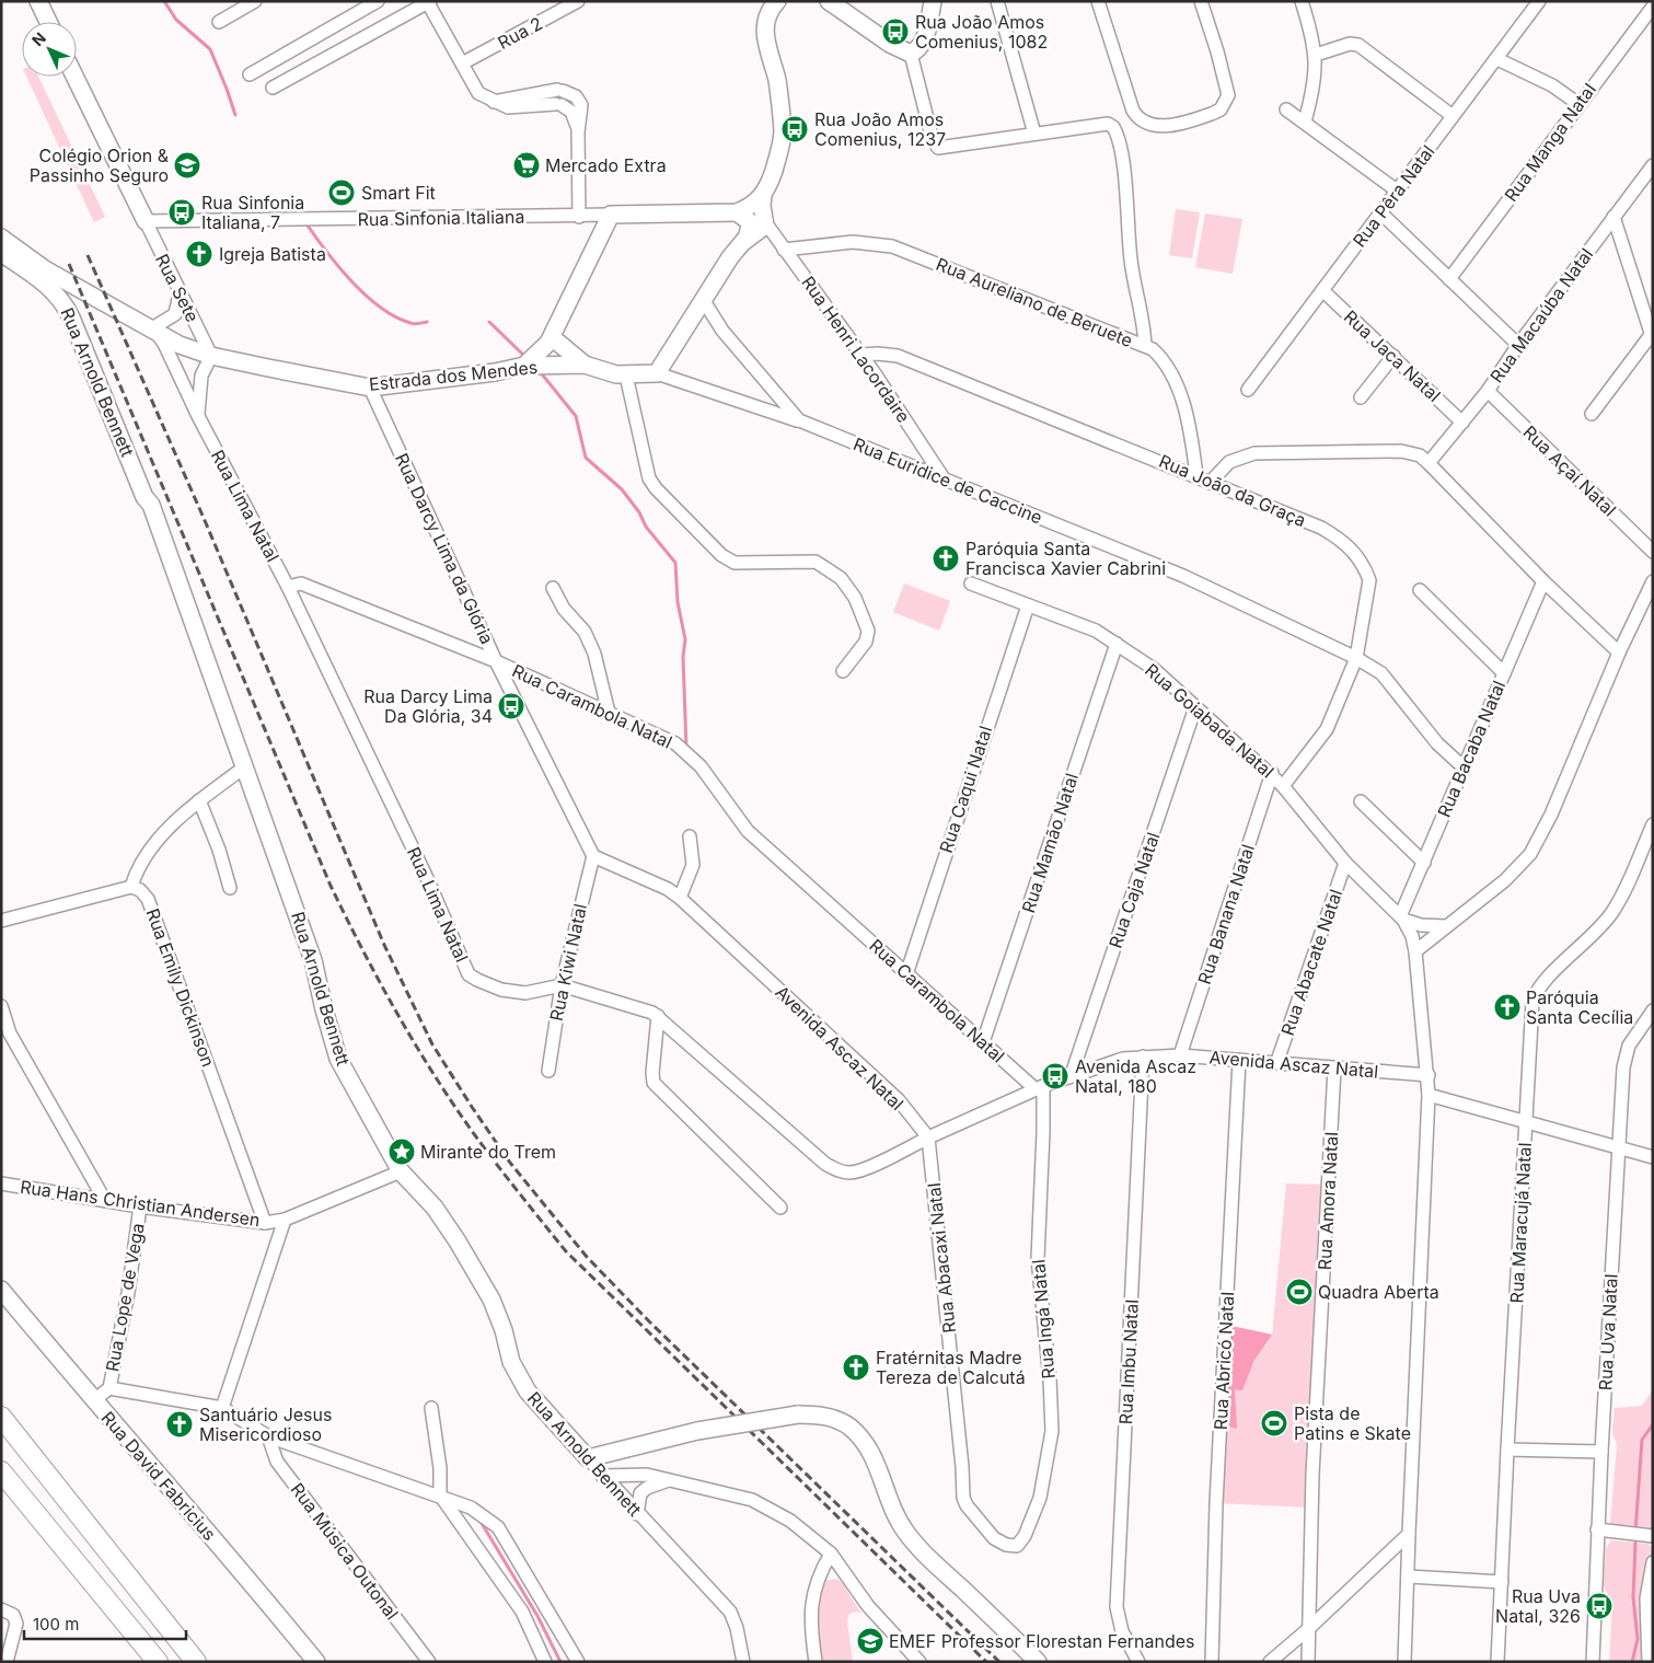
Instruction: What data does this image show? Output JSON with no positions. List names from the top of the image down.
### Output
{
  "streets": {
    "street": [
      "Rua 2",
      "Rua Manga Natal",
      "Rua Pêra Natal",
      "Rua Sinfonia Italiana",
      "Rua Sete",
      "Rua Aureliano de Beruete",
      "Rua Macaúba Natal",
      "Rua Henri Lacordaire",
      "Rua Jaca Natal",
      "Estrada dos Mendes",
      "Rua Arnold Bennett",
      "Rua Açaí Natal",
      "Rua Euridice de Caccine",
      "Rua João da Graça",
      "Rua Lima Natal",
      "Rua Darcy Lima da Glória",
      "Rua Carambola Natal",
      "Rua Goiabada Natal",
      "Rua Bacaba Natal",
      "Rua Caqui Natal",
      "Rua Mamão Natal",
      "Rua Caja Natal",
      "Rua Banana Natal",
      "Rua Kiwi Natal",
      "Rua Abacate Natal",
      "Rua Emily Dickinson",
      "Avenida Ascaz Natal",
      "Rua Amora Natal",
      "Rua Hans Christian Andersen",
      "Rua Maracujá Natal",
      "Rua Abacaxi Natal",
      "Rua Lope de Vega",
      "Rua Ingá Natal",
      "Rua Uva Natal",
      "Rua Abricó Natal",
      "Rua Imbu Natal",
      "Rua David Fabricius",
      "Rua Música Outonal"
    ]
  },
  "crossings": [
    ["Rua Pêra Natal", "Rua Jaca Natal"],
    ["Rua Sinfonia Italiana", "Rua Sete"],
    ["Rua Sinfonia Italiana", "Rua Henri Lacordaire"],
    ["Rua Sete", "Estrada dos Mendes"],
    ["Rua Aureliano de Beruete", "Rua Henri Lacordaire"],
    ["Rua Aureliano de Beruete", "Rua João da Graça"],
    ["Rua Macaúba Natal", "Rua Jaca Natal"],
    ["Rua Macaúba Natal", "Rua Açaí Natal"],
    ["Rua Henri Lacordaire", "Rua Euridice de Caccine"],
    ["Rua Henri Lacordaire", "Rua João da Graça"],
    ["Estrada dos Mendes", "Rua Arnold Bennett"],
    ["Estrada dos Mendes", "Rua Euridice de Caccine"],
    ["Estrada dos Mendes", "Rua Lima Natal"],
    ["Estrada dos Mendes", "Rua Darcy Lima da Glória"],
    ["Rua Arnold Bennett", "Rua Hans Christian Andersen"],
    ["Rua Euridice de Caccine", "Rua João da Graça"],
    ["Rua Euridice de Caccine", "Rua Bacaba Natal"],
    ["Rua João da Graça", "Rua Goiabada Natal"],
    ["Rua Lima Natal", "Rua Carambola Natal"],
    ["Rua Lima Natal", "Rua Kiwi Natal"],
    ["Rua Lima Natal", "Avenida Ascaz Natal"],
    ["Rua Lima Natal", "Rua Abacaxi Natal"],
    ["Rua Darcy Lima da Glória", "Rua Carambola Natal"],
    ["Rua Darcy Lima da Glória", "Rua Kiwi Natal"],
    ["Rua Darcy Lima da Glória", "Avenida Ascaz Natal"],
    ["Rua Carambola Natal", "Rua Caqui Natal"],
    ["Rua Carambola Natal", "Rua Mamão Natal"],
    ["Rua Carambola Natal", "Avenida Ascaz Natal"],
    ["Rua Carambola Natal", "Rua Ingá Natal"],
    ["Rua Goiabada Natal", "Rua Bacaba Natal"],
    ["Rua Goiabada Natal", "Rua Caqui Natal"],
    ["Rua Goiabada Natal", "Rua Mamão Natal"],
    ["Rua Goiabada Natal", "Rua Caja Natal"],
    ["Rua Goiabada Natal", "Rua Banana Natal"],
    ["Rua Goiabada Natal", "Rua Abacate Natal"],
    ["Rua Goiabada Natal", "Avenida Ascaz Natal"],
    ["Rua Caja Natal", "Avenida Ascaz Natal"],
    ["Rua Banana Natal", "Avenida Ascaz Natal"],
    ["Rua Kiwi Natal", "Avenida Ascaz Natal"],
    ["Rua Abacate Natal", "Avenida Ascaz Natal"],
    ["Rua Emily Dickinson", "Rua Hans Christian Andersen"],
    ["Avenida Ascaz Natal", "Rua Amora Natal"],
    ["Avenida Ascaz Natal", "Rua Abacaxi Natal"],
    ["Avenida Ascaz Natal", "Rua Ingá Natal"],
    ["Avenida Ascaz Natal", "Rua Abricó Natal"],
    ["Avenida Ascaz Natal", "Rua Imbu Natal"],
    ["Rua Hans Christian Andersen", "Rua Lope de Vega"],
    ["Rua Abacaxi Natal", "Rua Ingá Natal"]
  ],
  "places": {
    "bus stop": [
      "Rua João Amos Comenius, 1082",
      "Rua João Amos Comenius, 1237",
      "Rua Sinfonia Italiana, 7",
      "Rua Darcy Lima Da Glória, 34",
      "Avenida Ascaz Natal, 180",
      "Rua Uva Natal, 326"
    ],
    "school or university": ["Colégio Orion & Passinho Seguro", "EMEF Professor Florestan Fernandes"],
    "supermarket": ["Mercado Extra"],
    "sports": ["Smart Fit", "Quadra Aberta", "Pista de Patins e Skate"],
    "church": [
      "Igreja Batista",
      "Paróquia Santa Francisca Xavier Cabrini",
      "Paróquia Santa Cecília",
      "Fratérnitas Madre Tereza de Calcutá",
      "Santuário Jesus Misericordioso"
    ],
    "place": ["Mirante do Trem"]
  },
  "scale_bar": "100 m",
  "north": "top left"
}
